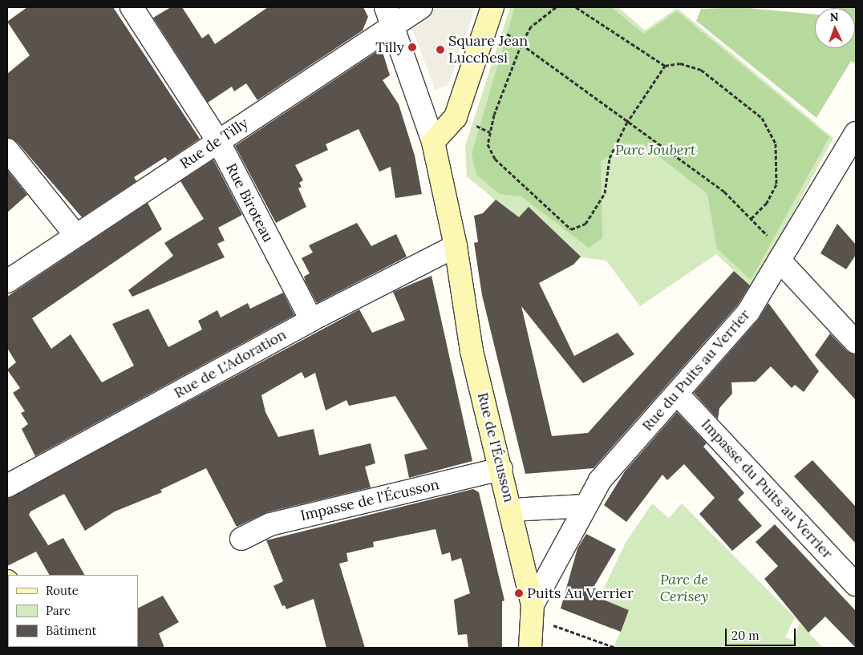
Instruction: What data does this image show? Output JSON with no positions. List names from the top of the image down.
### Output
{
  "streets": {
    "street": [
      "Rue de Tilly",
      "Rue Biroteau",
      "Rue de L'Adoration",
      "Rue du Puits au Verrier",
      "Rue de l'Écusson",
      "Impasse du Puits au Verrier",
      "Impasse de l'Écusson"
    ]
  },
  "crossings": [
    ["Rue de Tilly", "Rue Biroteau"],
    ["Rue Biroteau", "Rue de L'Adoration"],
    ["Rue de L'Adoration", "Rue de l'Écusson"],
    ["Rue du Puits au Verrier", "Rue de l'Écusson"],
    ["Rue du Puits au Verrier", "Impasse du Puits au Verrier"],
    ["Rue de l'Écusson", "Impasse de l'Écusson"]
  ],
  "parks": ["Parc Joubert", "Parc de Cerisey"],
  "places": ["Tilly", "Square Jean Lucchesi", "Puits Au Verrier"],
  "legend": ["Route", "Parc", "Bâtiment"],
  "scale_bar": "20 m",
  "north": "top"
}
